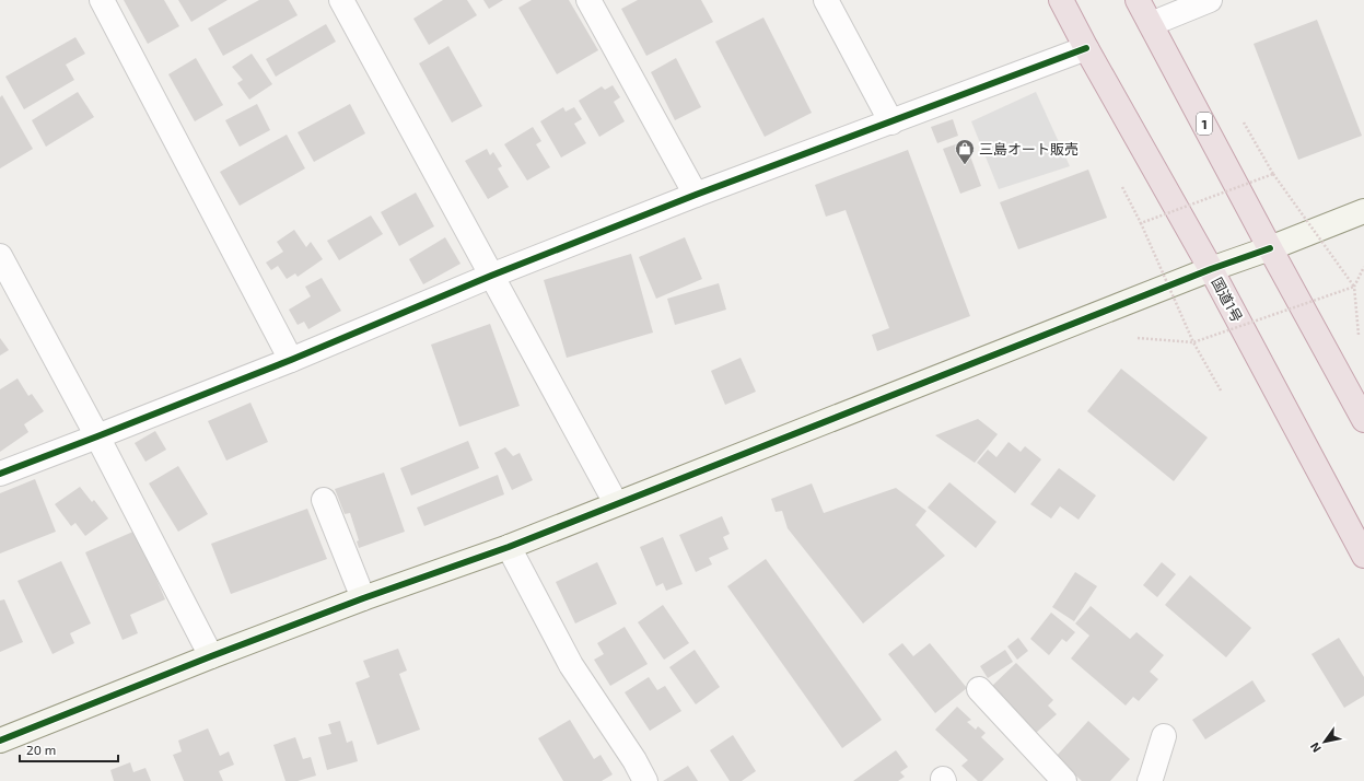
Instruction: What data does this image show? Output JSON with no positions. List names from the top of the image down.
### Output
{
  "streets": {
    "highway": ["1", "国道1号"]
  },
  "places": {
    "shop": ["三島オート販売"]
  },
  "scale_bar": "20 m",
  "north": "bottom left"
}
